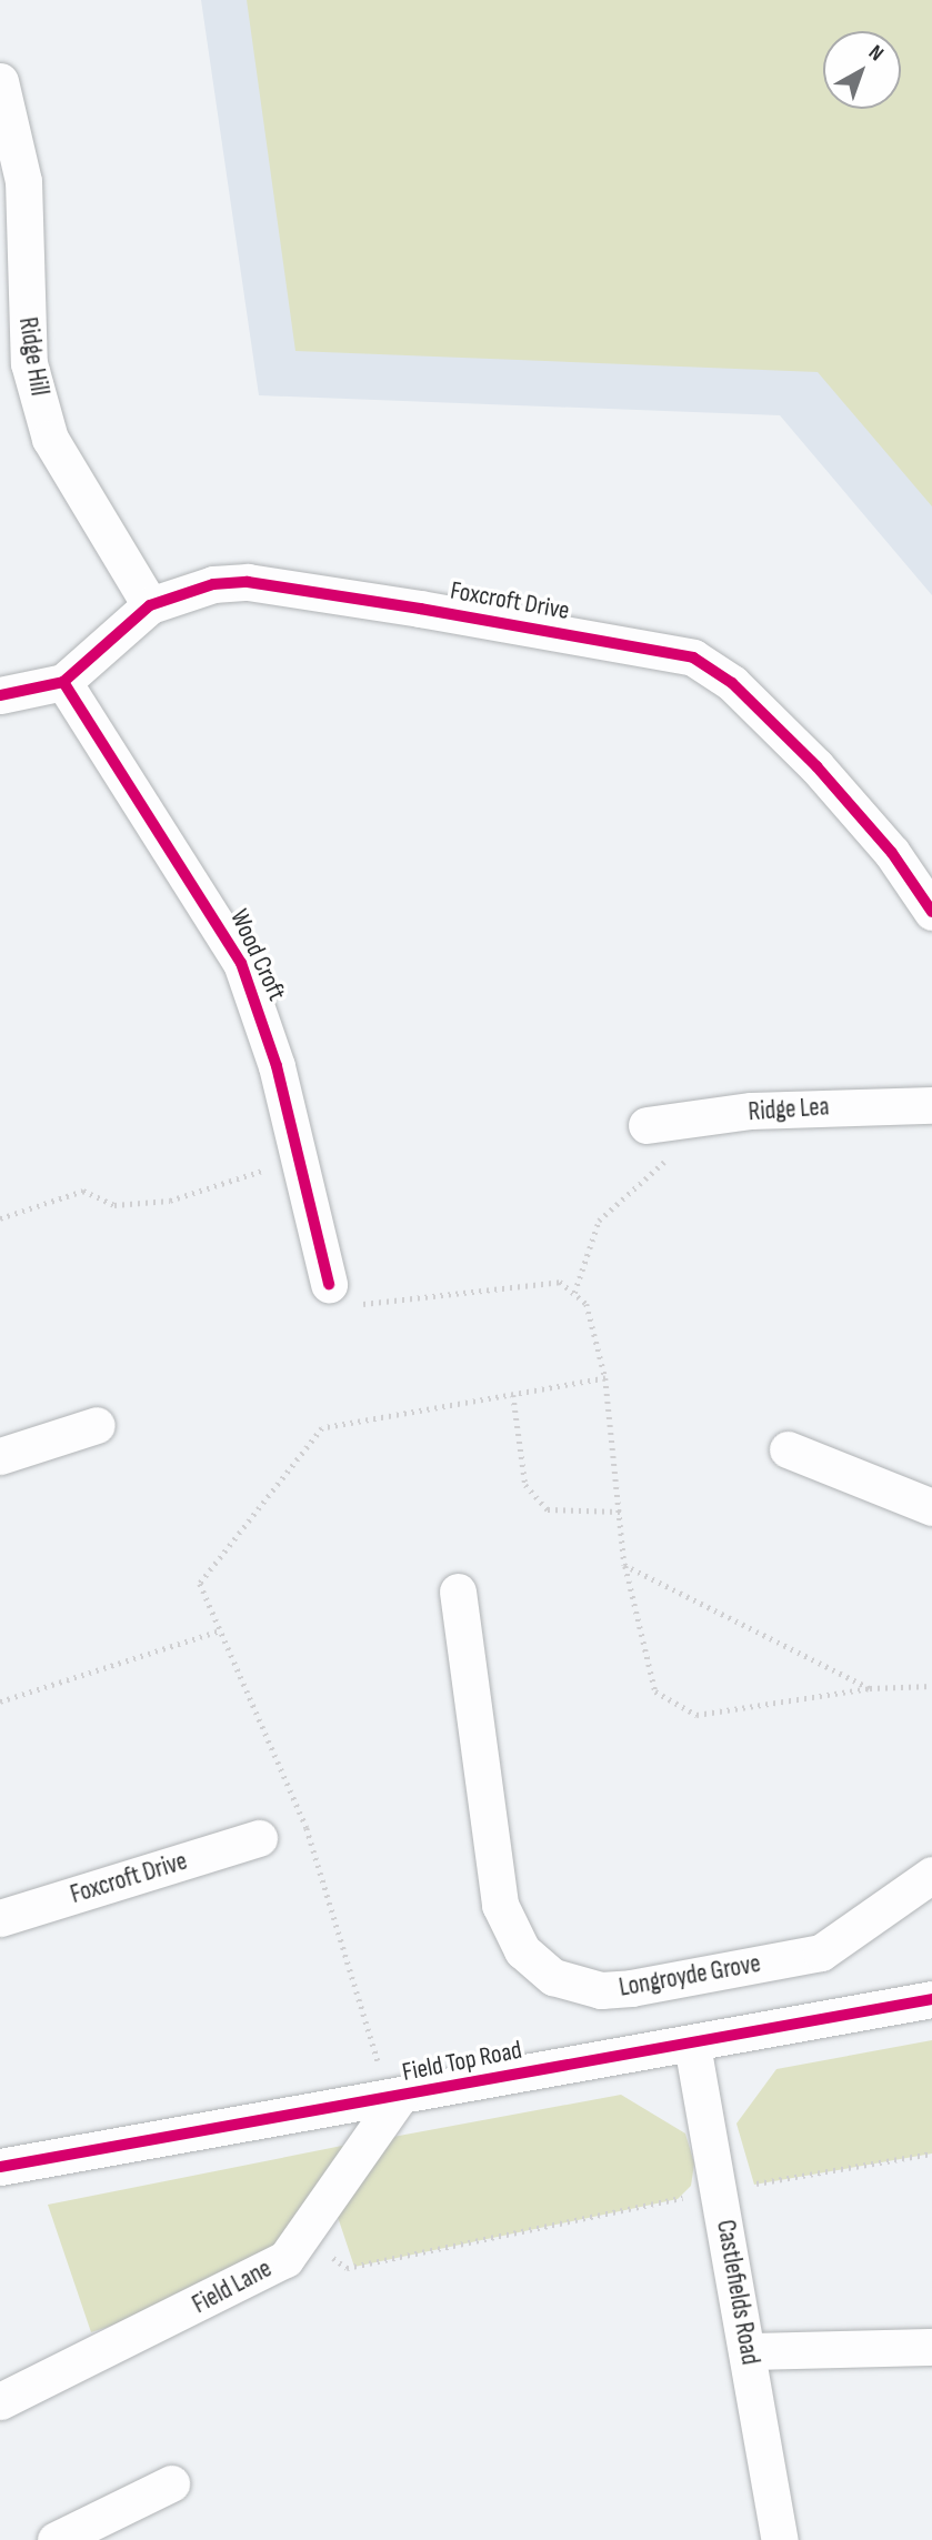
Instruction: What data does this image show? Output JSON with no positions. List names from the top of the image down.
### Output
{
  "streets": {
    "street": [
      "Ridge Hill",
      "Foxcroft Drive",
      "Wood Croft",
      "Ridge Lea",
      "Longroyde Grove",
      "Field Top Road",
      "Field Lane",
      "Castlefields Road"
    ]
  },
  "crossings": [
    ["Ridge Hill", "Foxcroft Drive"],
    ["Foxcroft Drive", "Wood Croft"],
    ["Field Top Road", "Field Lane"],
    ["Field Top Road", "Castlefields Road"]
  ],
  "north": "top right"
}
